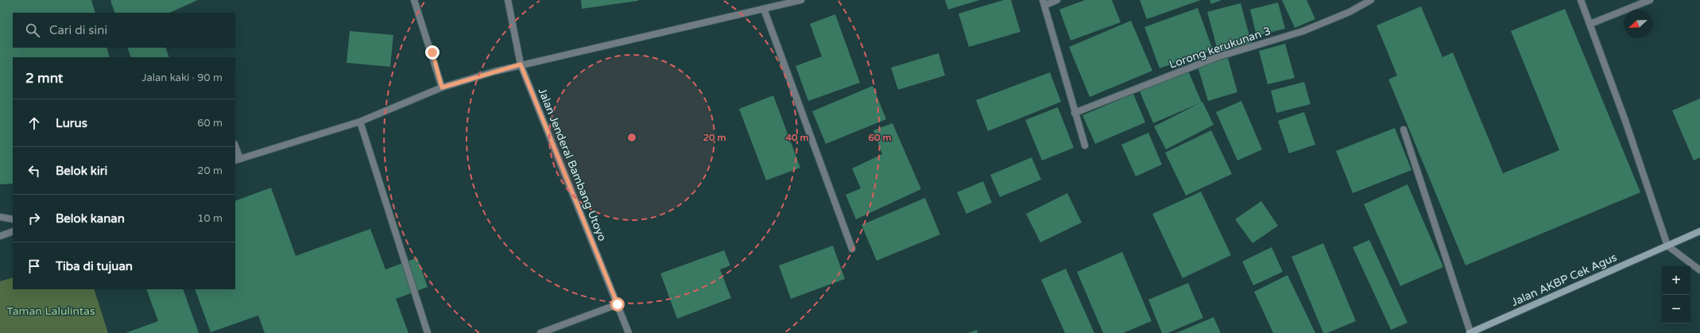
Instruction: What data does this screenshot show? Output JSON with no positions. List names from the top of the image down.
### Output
{
  "streets": {
    "main road": ["Jalan AKBP Cek Agus"],
    "street": ["Lorong kerukunan 3", "Jalan Jenderal Bambang Utoyo"]
  },
  "parks": ["Taman Lalulintas"],
  "north": "bottom left",
  "page": {
    "search": "Cari di sini",
    "heading": ["2 mnt", "Jalan kaki · 90 m"],
    "list": [
      ["Lurus", "60 m"],
      ["Belok kiri", "20 m"],
      ["Belok kanan", "10 m"],
      "Tiba di tujuan"
    ],
    "map_buttons": ["+", "−"]
  },
  "rings": ["20 m", "40 m", "60 m"]
}
